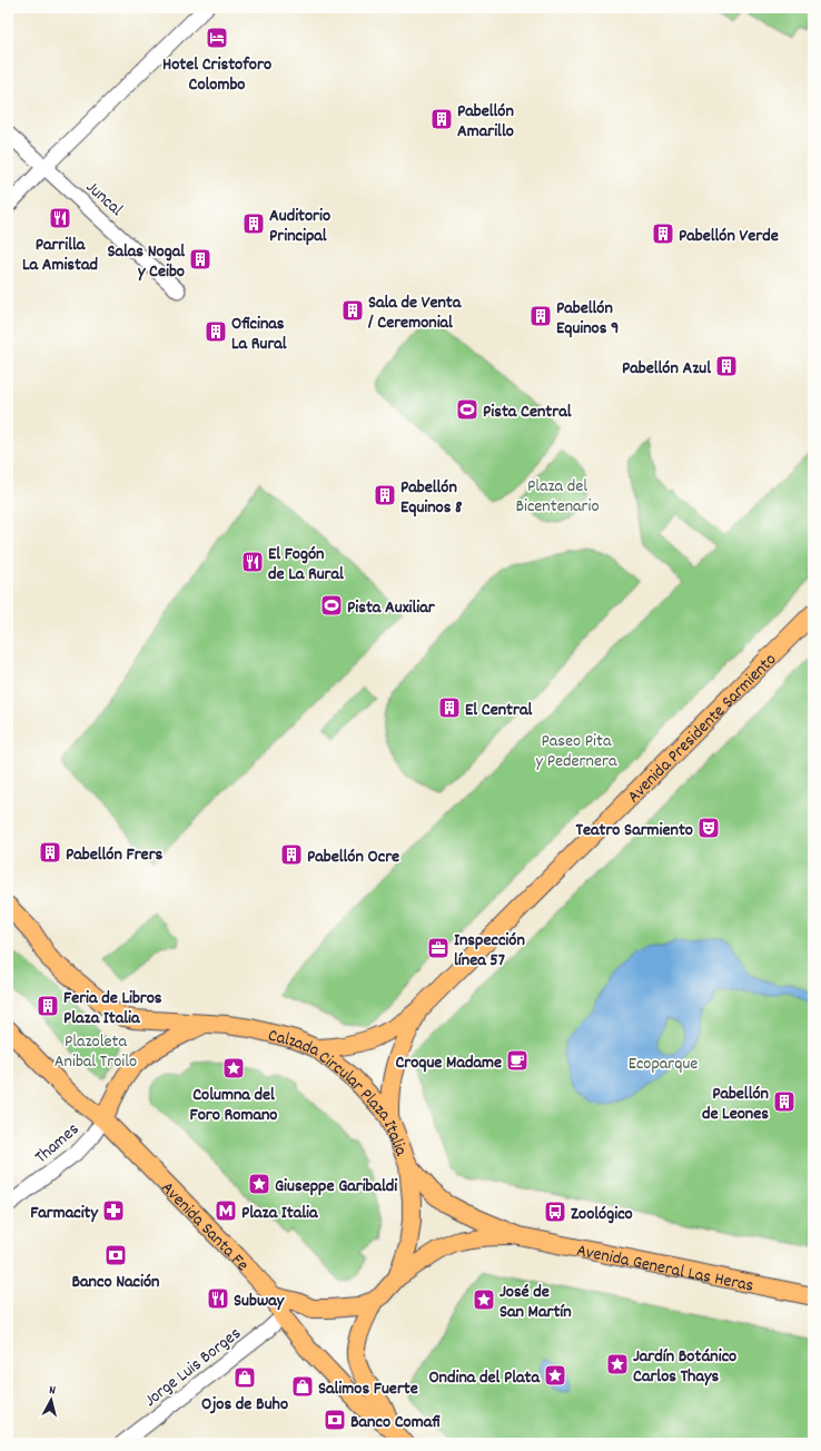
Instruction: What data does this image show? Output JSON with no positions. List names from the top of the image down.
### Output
{
  "streets": {
    "main road": [
      "Avenida Presidente Sarmiento",
      "Calzada Circular Plaza Italia",
      "Avenida Santa Fe",
      "Avenida General Las Heras"
    ],
    "street": ["Juncal", "Thames", "Jorge Luis Borges"]
  },
  "crossings": [
    ["Avenida Presidente Sarmiento", "Calzada Circular Plaza Italia"],
    ["Calzada Circular Plaza Italia", "Avenida Santa Fe"],
    ["Calzada Circular Plaza Italia", "Avenida General Las Heras"],
    ["Thames", "Avenida Santa Fe"],
    ["Avenida Santa Fe", "Jorge Luis Borges"]
  ],
  "parks": [
    "Plaza del Bicentenario",
    "Paseo Pita y Pedernera",
    "Plazoleta Anibal Troilo",
    "Ecoparque"
  ],
  "places": {
    "hotel": ["Hotel Cristoforo Colombo"],
    "building": [
      "Pabellón Amarillo",
      "Auditorio Principal",
      "Pabellón Verde",
      "Salas Nogal y Ceibo",
      "Sala de Venta / Ceremonial",
      "Pabellón Equinos 9",
      "Oficinas La Rural",
      "Pabellón Azul",
      "Pabellón Equinos 8",
      "El Central",
      "Pabellón Frers",
      "Pabellón Ocre",
      "Feria de Libros Plaza Italia",
      "Pabellón de Leones"
    ],
    "restaurant": ["Parrilla La Amistad", "El Fogón de La Rural", "Subway"],
    "sports": ["Pista Central", "Pista Auxiliar"],
    "theatre": ["Teatro Sarmiento"],
    "office": ["Inspección línea 57"],
    "cafe": ["Croque Madame"],
    "place": [
      "Columna del Foro Romano",
      "Giuseppe Garibaldi",
      "José de San Martín",
      "Jardín Botánico Carlos Thays",
      "Ondina del Plata"
    ],
    "pharmacy": ["Farmacity"],
    "metro station": ["Plaza Italia"],
    "bus stop": ["Zoológico"],
    "bank": ["Banco Nación", "Banco Comafi"],
    "shop": ["Ojos de Buho", "Salimos Fuerte"]
  },
  "north": "top"
}
